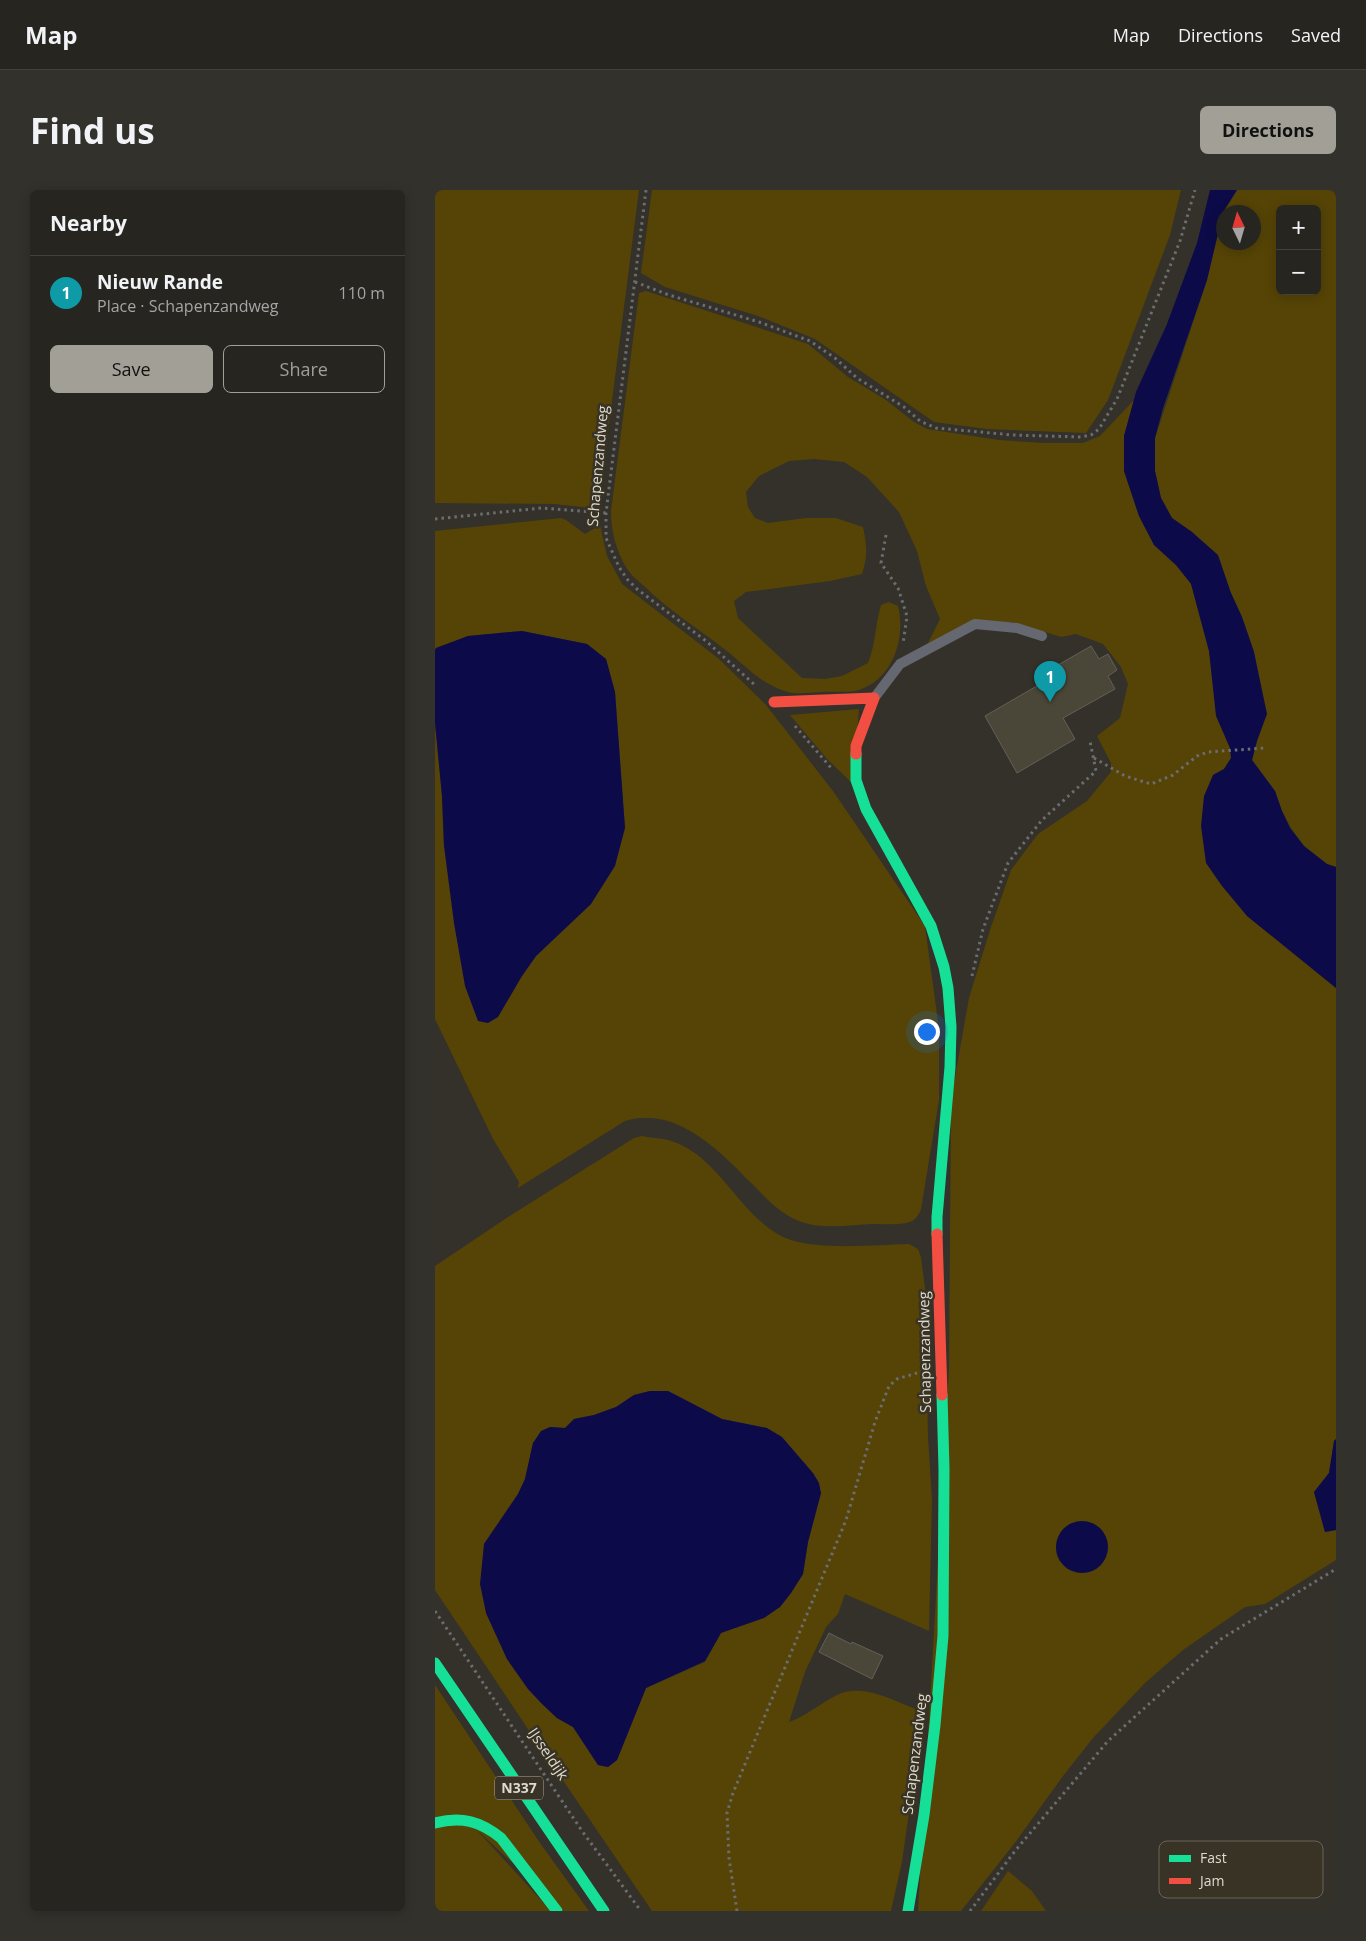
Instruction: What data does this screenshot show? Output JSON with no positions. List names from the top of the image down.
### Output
{
  "streets": {
    "street": ["Schapenzandweg", "N337"],
    "path": ["IJsseldijk"]
  },
  "legend": ["Fast", "Jam"],
  "north": "top",
  "page": {
    "header": "Map",
    "nav": ["Map", "Directions", "Saved"],
    "buttons": [
      "Directions",
      ["Save", "Share"]
    ],
    "title": "Find us",
    "heading": "Nearby",
    "map_buttons": ["+", "−"],
    "list": [
      {
        "mark": "1",
        "name": "Nieuw Rande",
        "note": "Place · Schapenzandweg",
        "value": "110 m"
      }
    ],
    "pins": "1"
  }
}
